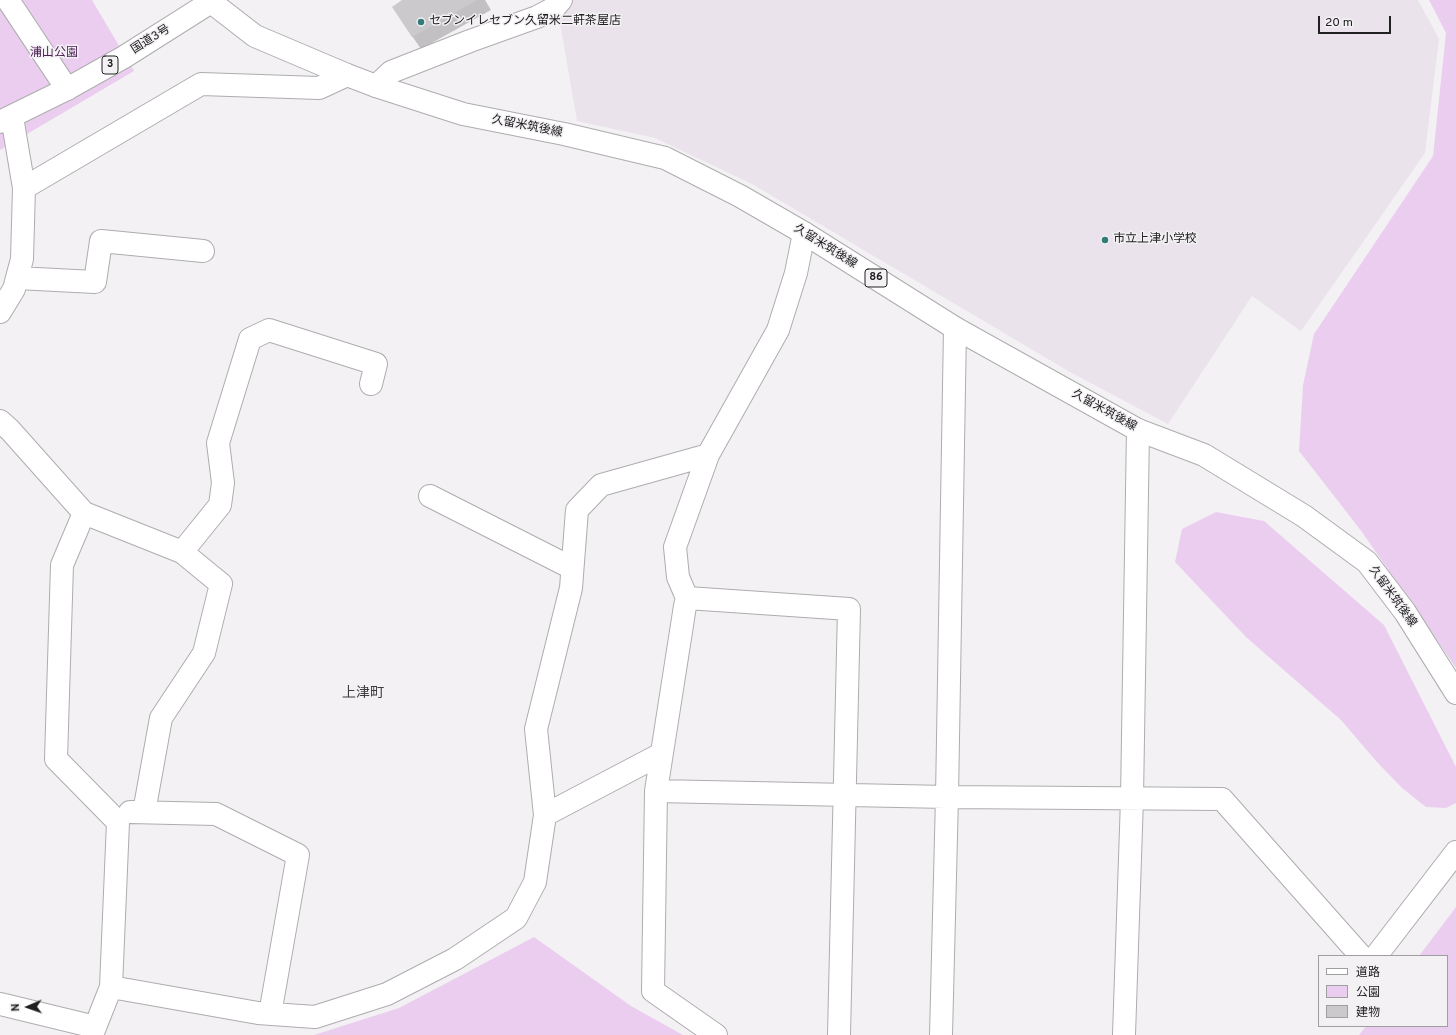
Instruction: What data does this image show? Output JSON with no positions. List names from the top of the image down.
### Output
{
  "streets": {
    "main road": [
      "国道3号",
      "3",
      "久留米筑後線",
      "86"
    ]
  },
  "crossings": [
    ["国道3号", "久留米筑後線"]
  ],
  "districts": ["上津町"],
  "parks": ["浦山公園"],
  "places": ["セブンイレセブン久留米二軒茶屋店", "市立上津小学校"],
  "legend": ["道路", "公園", "建物"],
  "scale_bar": "20 m",
  "north": "left"
}
